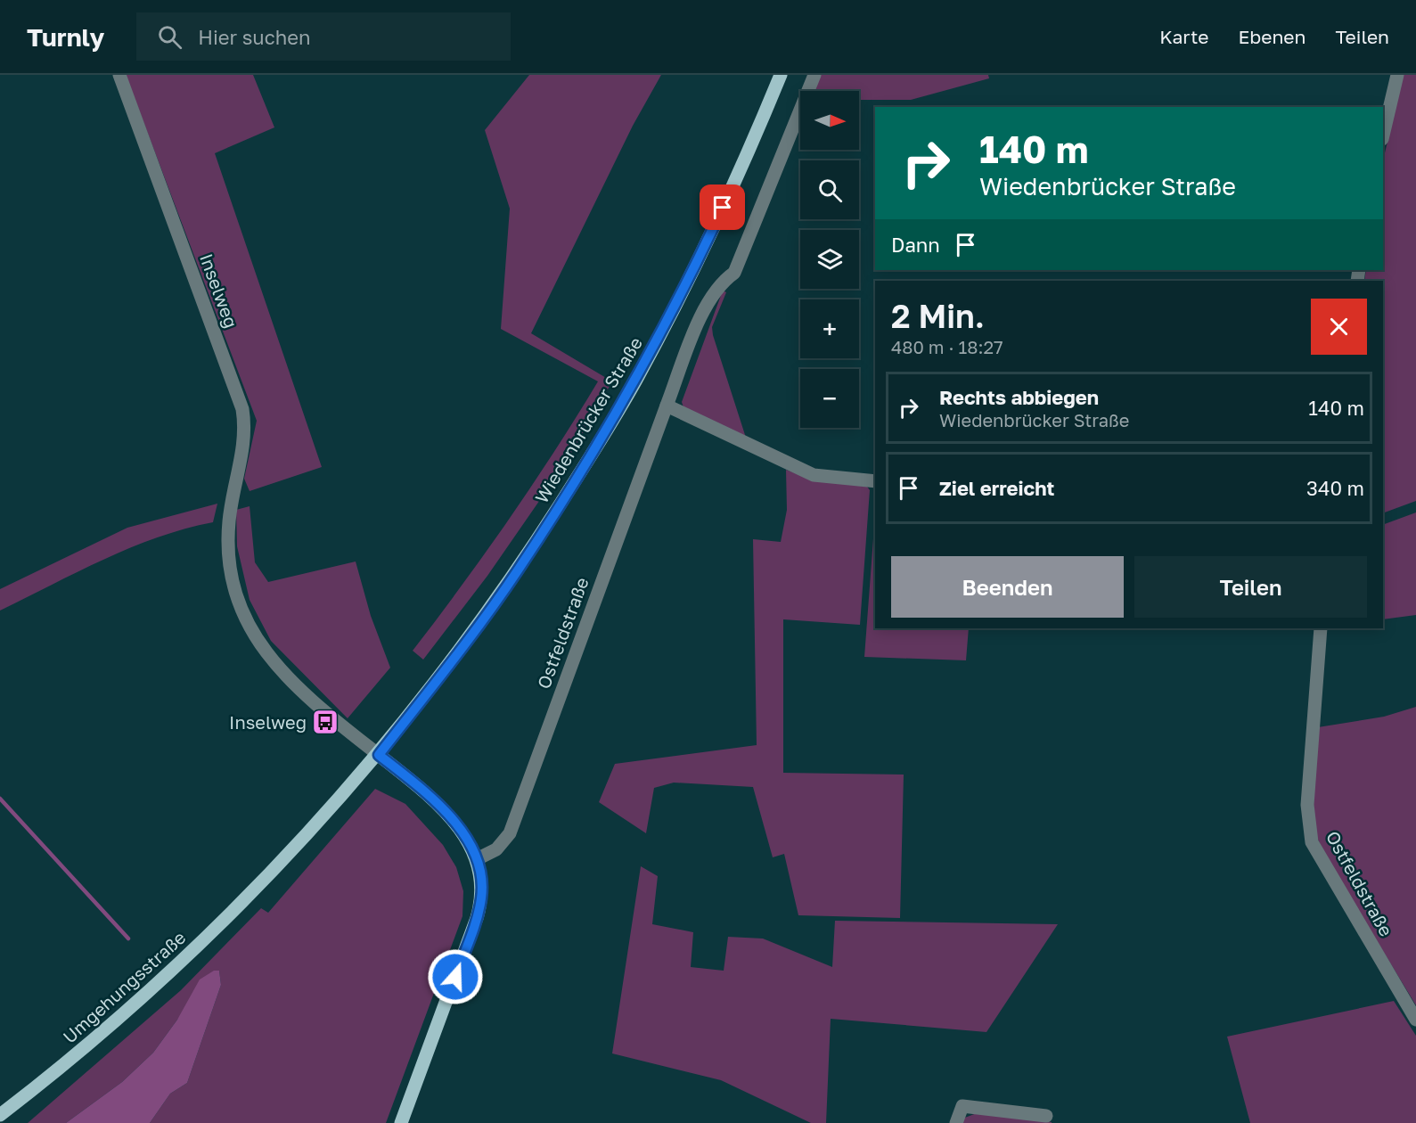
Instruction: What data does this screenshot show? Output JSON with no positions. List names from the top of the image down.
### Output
{
  "streets": {
    "main road": ["Wiedenbrücker Straße", "Umgehungsstraße"],
    "street": ["Inselweg", "Ostfeldstraße"]
  },
  "crossings": [
    ["Inselweg", "Wiedenbrücker Straße"],
    ["Wiedenbrücker Straße", "Umgehungsstraße"]
  ],
  "places": {
    "bus stop": ["Inselweg"]
  },
  "north": "right",
  "page": {
    "header": "Turnly",
    "search": "Hier suchen",
    "nav": ["Karte", "Ebenen", "Teilen"],
    "map_buttons": ["+", "−"],
    "turn": ["140 m", "Wiedenbrücker Straße"],
    "then": "Dann",
    "heading": ["2 Min.", "480 m · 18:27"],
    "list": [
      {
        "name": "Rechts abbiegen",
        "note": "Wiedenbrücker Straße",
        "value": "140 m"
      },
      {
        "name": "Ziel erreicht",
        "value": "340 m"
      }
    ],
    "buttons": ["Beenden", "Teilen"]
  }
}
